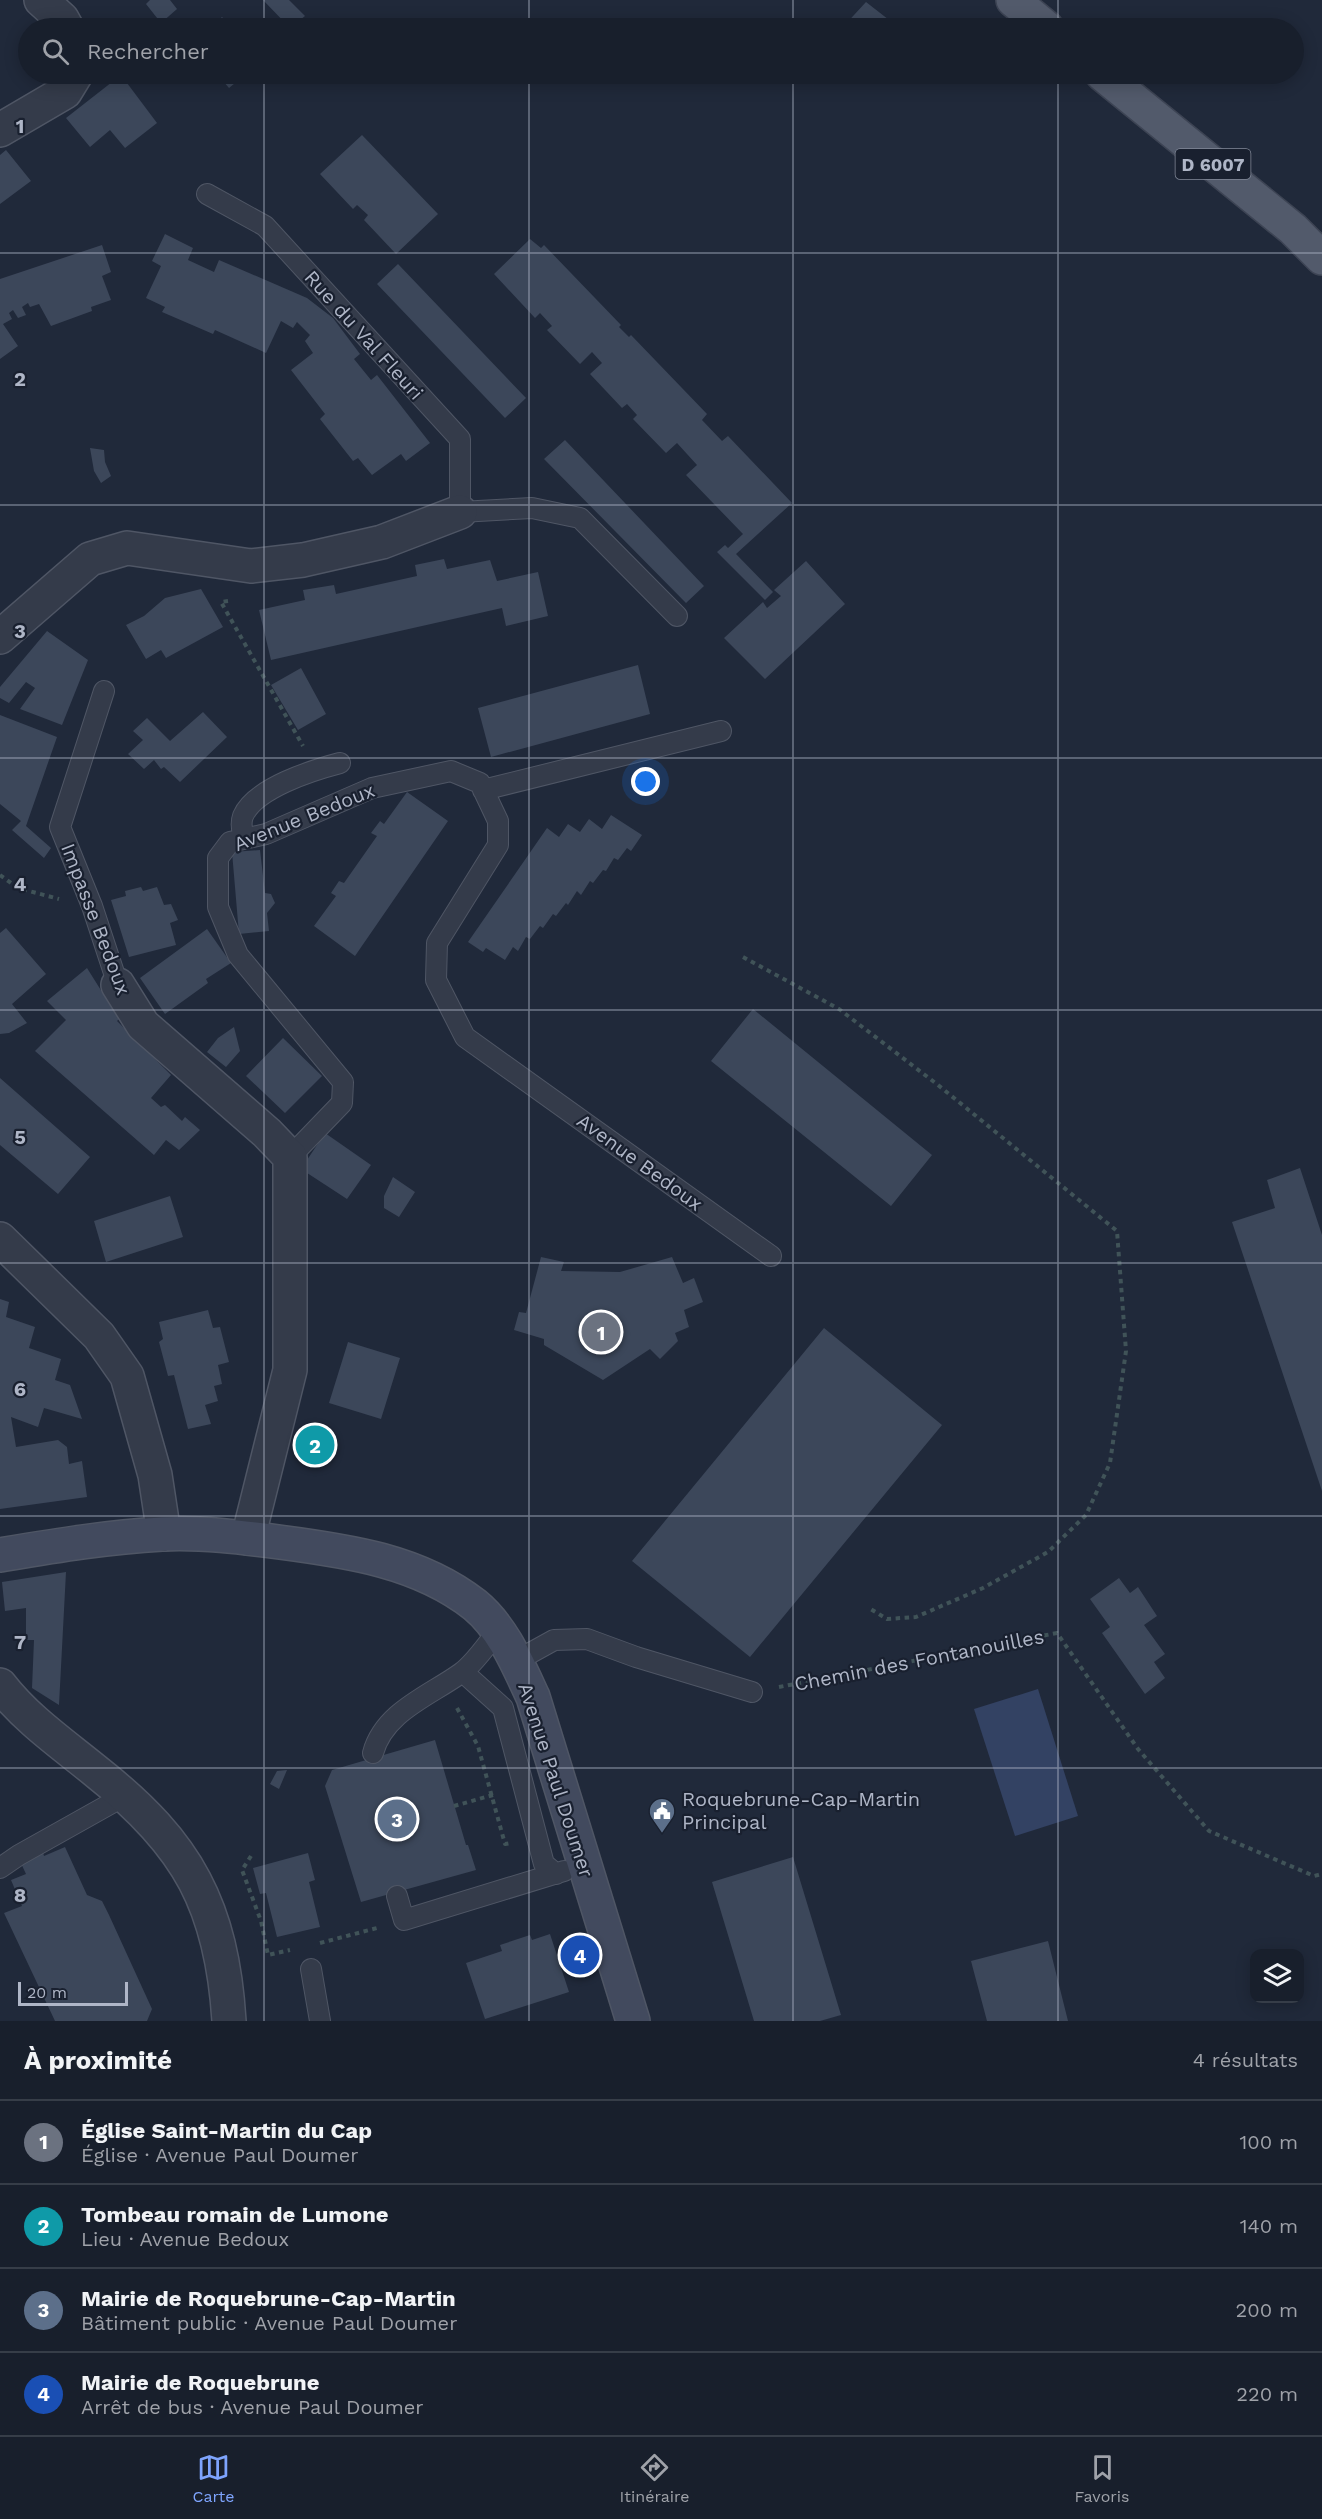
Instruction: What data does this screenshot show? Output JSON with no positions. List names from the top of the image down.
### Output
{
  "streets": {
    "main road": ["D 6007", "Avenue Paul Doumer"],
    "street": ["Impasse Bedoux"],
    "lane": ["Rue du Val Fleuri", "Avenue Bedoux"],
    "path": ["Chemin des Fontanouilles"]
  },
  "crossings": [
    ["Avenue Bedoux", "Impasse Bedoux"]
  ],
  "places": {
    "public building": ["Roquebrune-Cap-Martin Principal"]
  },
  "scale_bar": "20 m",
  "page": {
    "search": "Rechercher",
    "pins": [
      "1",
      "2",
      "3",
      "4"
    ],
    "scale": "20 m",
    "heading": ["À proximité", "4 résultats"],
    "list": [
      {
        "mark": "1",
        "name": "Église Saint-Martin du Cap",
        "note": "Église · Avenue Paul Doumer",
        "value": "100 m"
      },
      {
        "mark": "2",
        "name": "Tombeau romain de Lumone",
        "note": "Lieu · Avenue Bedoux",
        "value": "140 m"
      },
      {
        "mark": "3",
        "name": "Mairie de Roquebrune-Cap-Martin",
        "note": "Bâtiment public · Avenue Paul Doumer",
        "value": "200 m"
      },
      {
        "mark": "4",
        "name": "Mairie de Roquebrune",
        "note": "Arrêt de bus · Avenue Paul Doumer",
        "value": "220 m"
      }
    ],
    "nav": ["Carte", "Itinéraire", "Favoris"]
  },
  "grid": {
    "rows": [
      "1",
      "2",
      "3",
      "4",
      "5",
      "6",
      "7",
      "8"
    ]
  }
}
